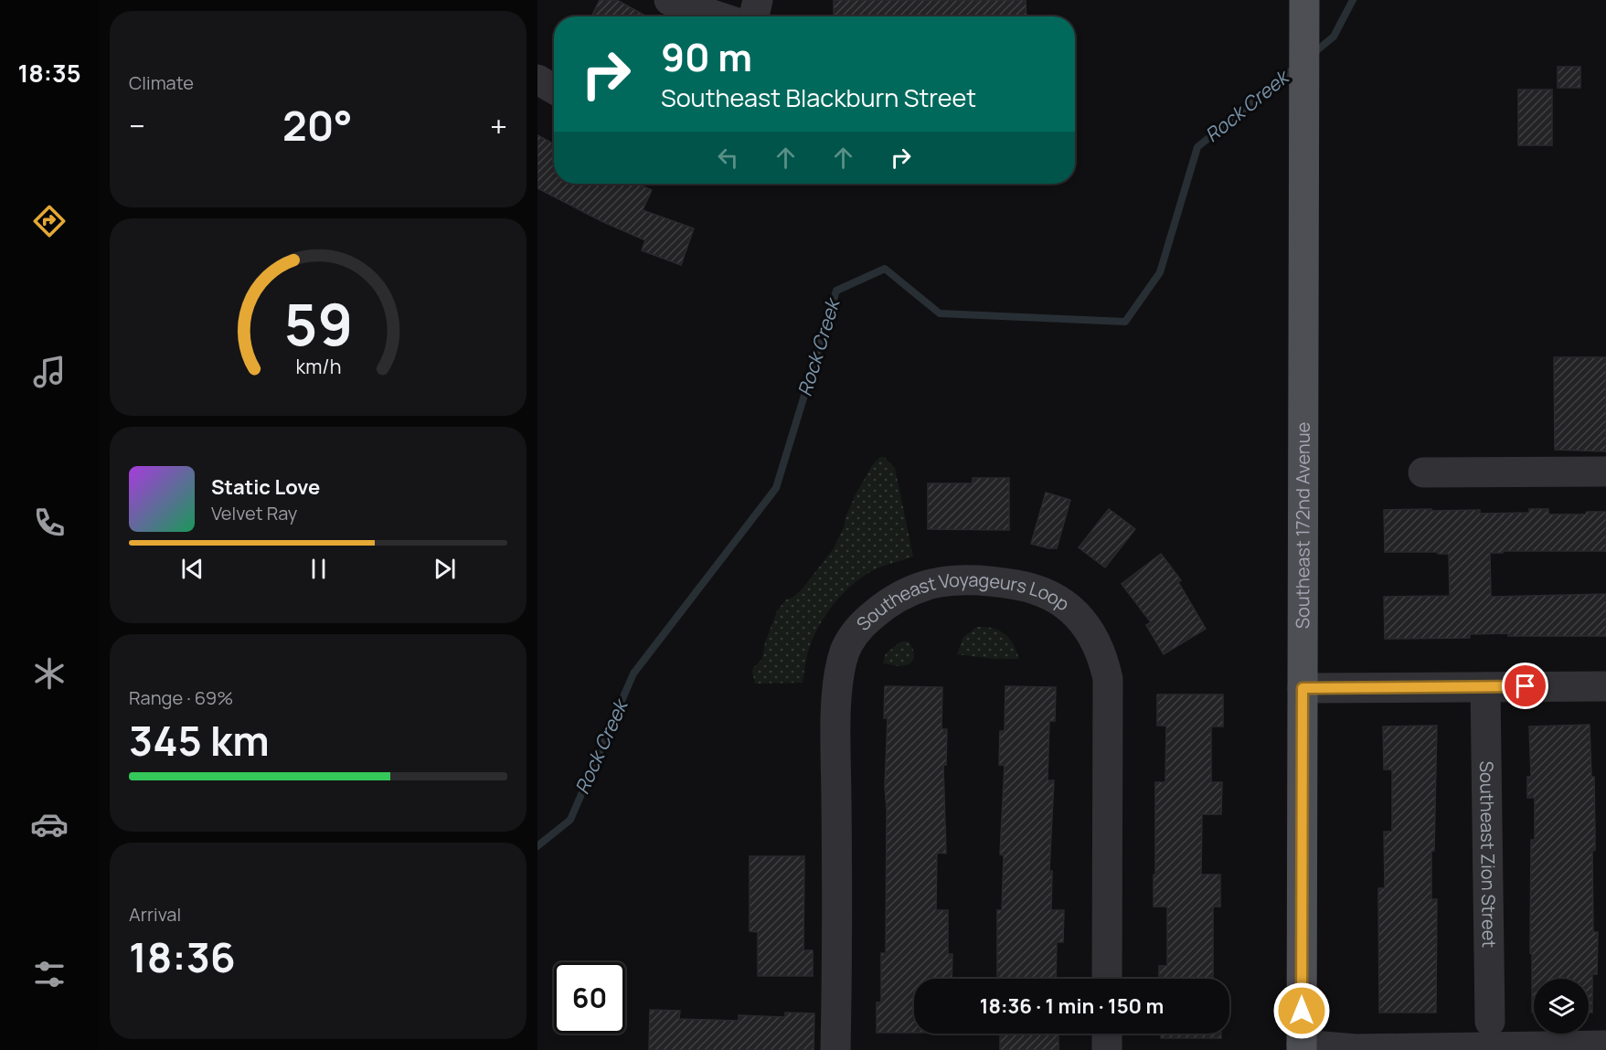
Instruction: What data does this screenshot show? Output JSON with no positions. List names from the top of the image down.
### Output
{
  "streets": {
    "main road": ["Southeast 172nd Avenue"],
    "street": ["Southeast Voyageurs Loop", "Southeast Zion Street"]
  },
  "water": ["Rock Creek"],
  "page": {
    "tabs": "18:35",
    "tile": [
      "Climate",
      ["Range · 69%", "345 km"],
      ["Arrival", "18:36"]
    ],
    "turn": ["90 m", "Southeast Blackburn Street"],
    "heat": ["−", "20°", "+"],
    "song": ["Static Love", "Velvet Ray"],
    "limit": "60",
    "trip": "18:36 · 1 min · 150 m",
    "gauge": ["59", "km/h"]
  }
}
